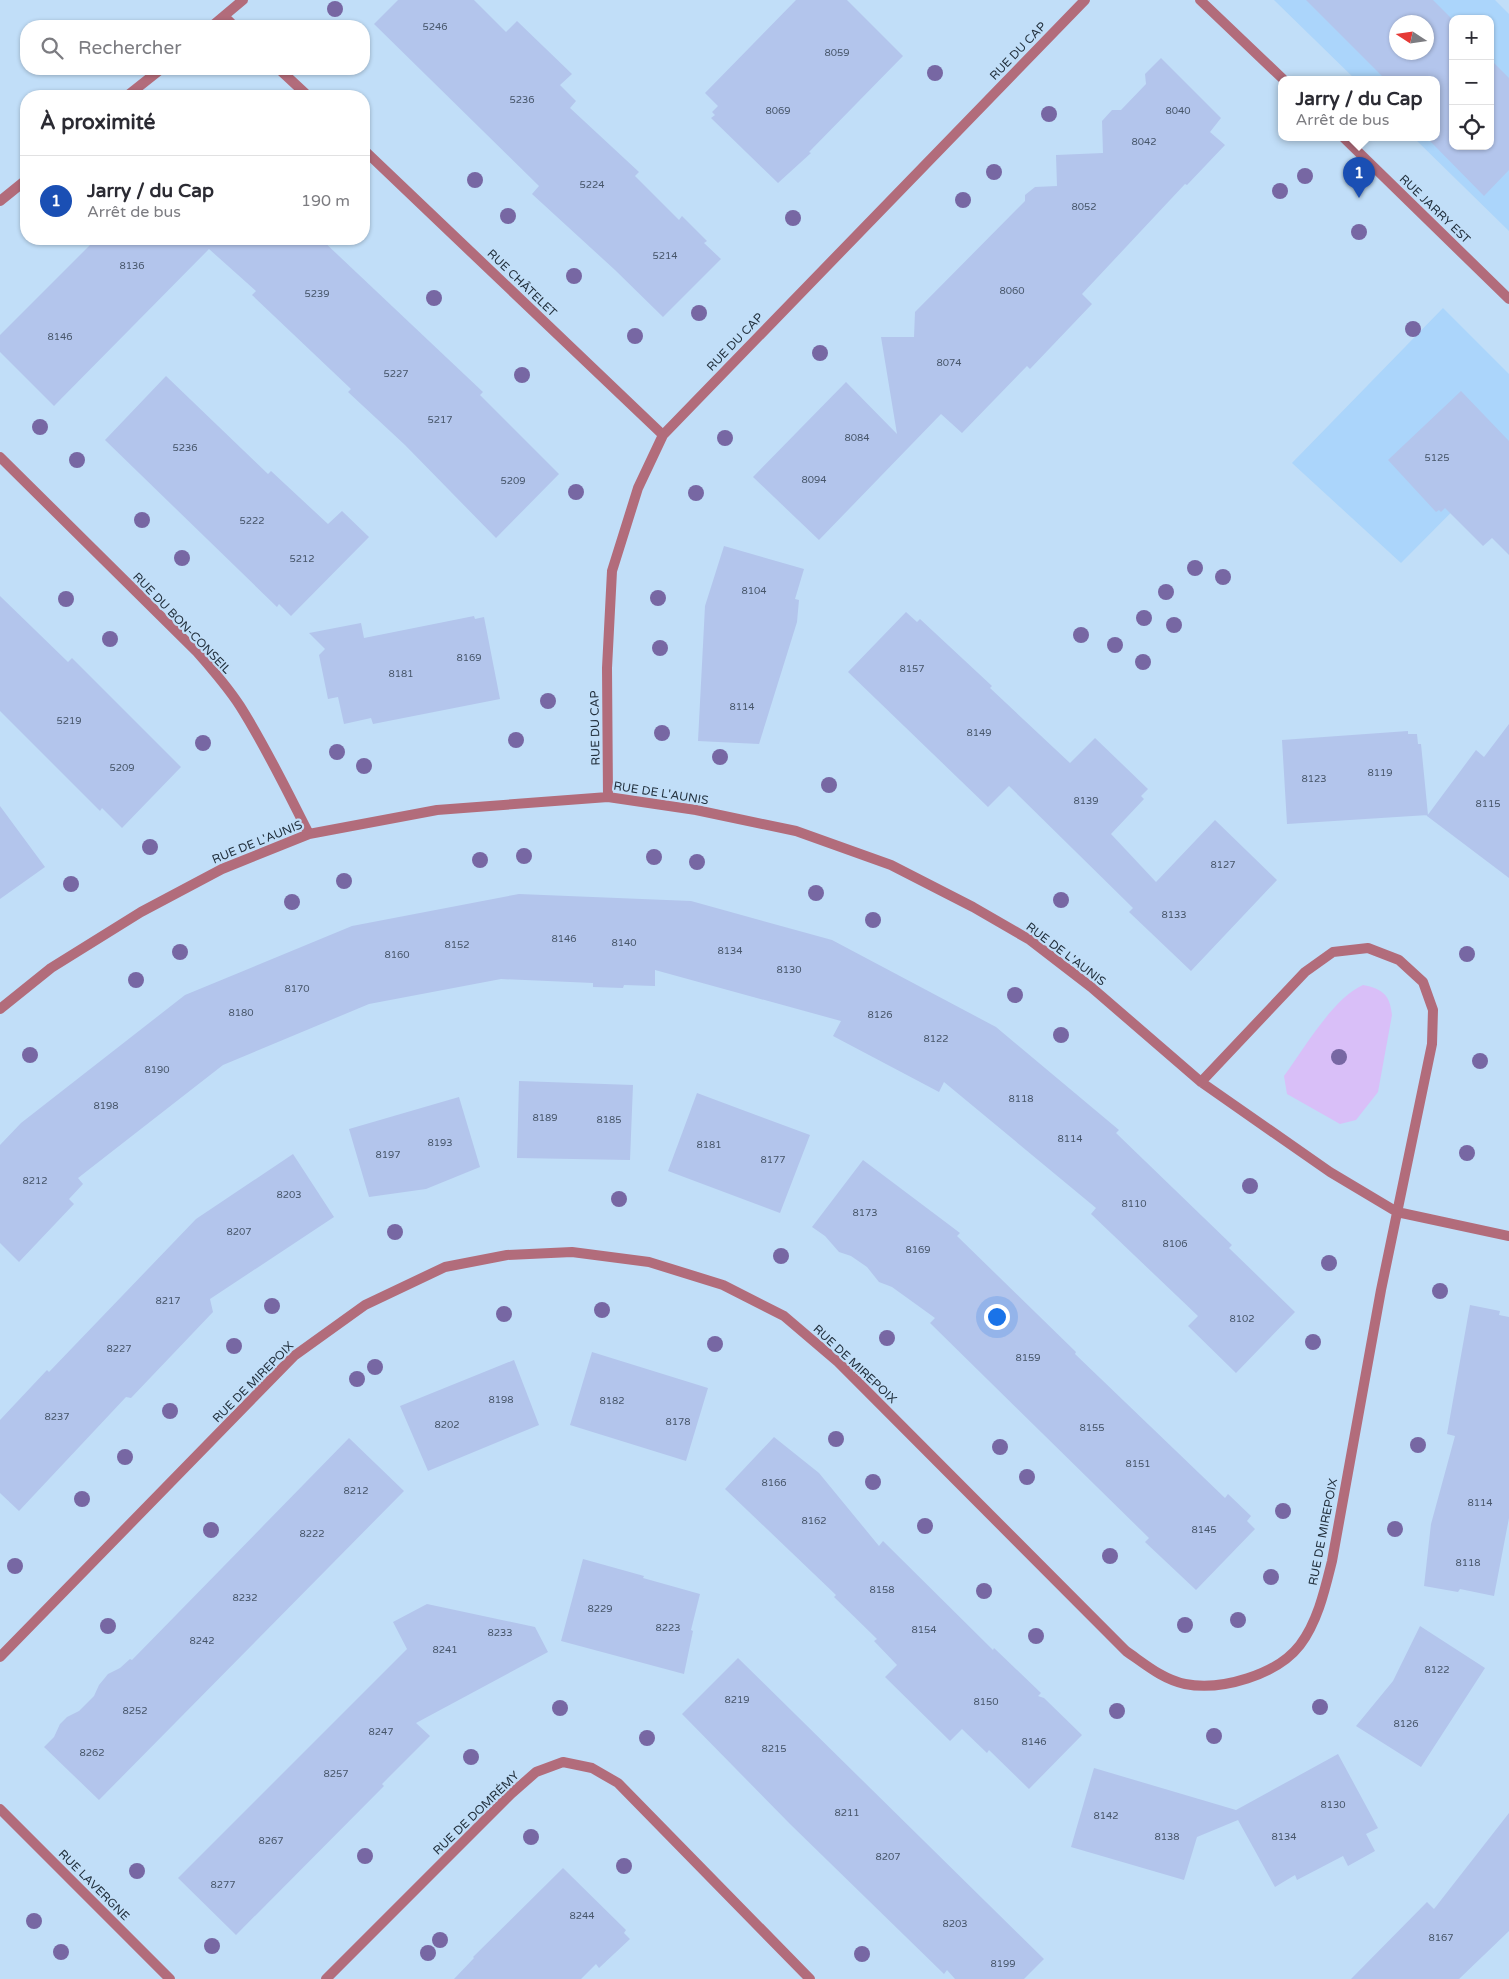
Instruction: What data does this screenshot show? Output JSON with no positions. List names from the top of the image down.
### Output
{
  "streets": {
    "street": [
      "RUE DU CAP",
      "RUE JARRY EST",
      "RUE CHÂTELET",
      "RUE DU BON-CONSEIL",
      "RUE DE L'AUNIS",
      "RUE DE MIREPOIX",
      "RUE DE DOMRÉMY",
      "RUE LAVERGNE"
    ]
  },
  "crossings": [
    ["RUE DU CAP", "RUE CHÂTELET"],
    ["RUE DU CAP", "RUE DE L'AUNIS"],
    ["RUE DU BON-CONSEIL", "RUE DE L'AUNIS"],
    ["RUE DE L'AUNIS", "RUE DE MIREPOIX"]
  ],
  "house_numbers": [
    "5246",
    "8059",
    "5236",
    "8069",
    "8040",
    "8042",
    "5224",
    "8052",
    "5214",
    "8136",
    "8060",
    "5239",
    "8146",
    "8074",
    "5227",
    "5217",
    "8084",
    "5236",
    "5125",
    "8094",
    "5209",
    "5222",
    "5212",
    "8104",
    "8169",
    "8157",
    "8181",
    "8114",
    "5219",
    "8149",
    "5209",
    "8119",
    "8123",
    "8139",
    "8115",
    "8127",
    "8133",
    "8146",
    "8140",
    "8152",
    "8134",
    "8160",
    "8130",
    "8170",
    "8180",
    "8126",
    "8122",
    "8190",
    "8118",
    "8198",
    "8189",
    "8185",
    "8114",
    "8193",
    "8181",
    "8197",
    "8177",
    "8212",
    "8203",
    "8110",
    "8173",
    "8207",
    "8106",
    "8169",
    "8217",
    "8102",
    "8227",
    "8159",
    "8198",
    "8182",
    "8237",
    "8178",
    "8202",
    "8155",
    "8151",
    "8166",
    "8212",
    "8114",
    "8162",
    "8145",
    "8222",
    "8118",
    "8158",
    "8232",
    "8229",
    "8223",
    "8154",
    "8233",
    "8242",
    "8241",
    "8122",
    "8219",
    "8150",
    "8252",
    "8126",
    "8247",
    "8146",
    "8215",
    "8262",
    "8257",
    "8130",
    "8211",
    "8142",
    "8138",
    "8134",
    "8267",
    "8207",
    "8277",
    "8244",
    "8203",
    "8167",
    "8199"
  ],
  "north": "left",
  "page": {
    "map_buttons": ["+", "−"],
    "search": "Rechercher",
    "popup": ["Jarry / du Cap", "Arrêt de bus"],
    "heading": "À proximité",
    "list": [
      {
        "mark": "1",
        "name": "Jarry / du Cap",
        "note": "Arrêt de bus",
        "value": "190 m"
      }
    ],
    "pins": "1"
  }
}
